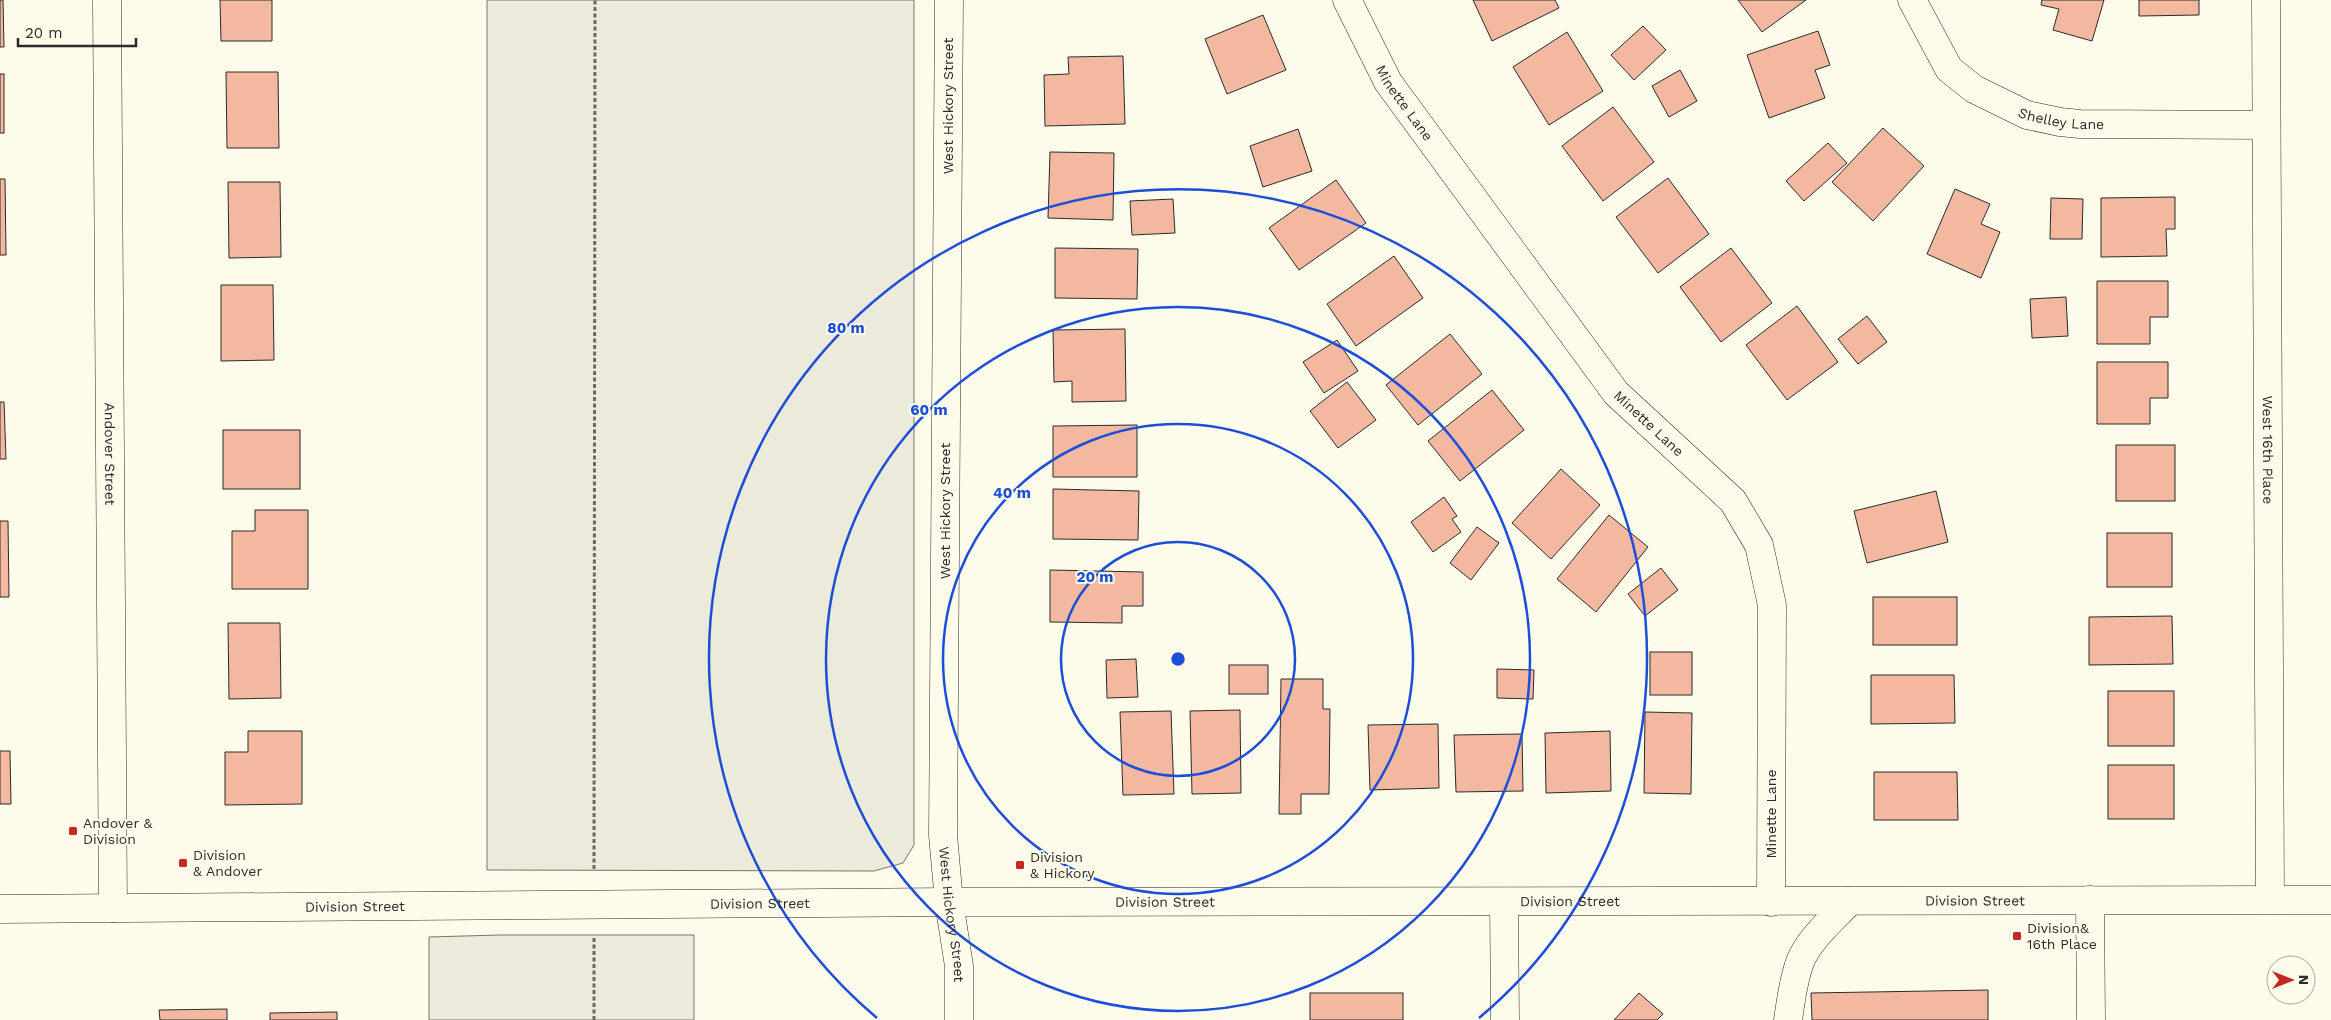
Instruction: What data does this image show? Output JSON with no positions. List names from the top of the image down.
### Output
{
  "streets": {
    "street": [
      "Minette Lane",
      "West Hickory Street",
      "Shelley Lane",
      "West 16th Place",
      "Andover Street",
      "Division Street"
    ]
  },
  "crossings": [
    ["Minette Lane", "Division Street"],
    ["West Hickory Street", "Division Street"],
    ["Shelley Lane", "West 16th Place"],
    ["West 16th Place", "Division Street"],
    ["Andover Street", "Division Street"]
  ],
  "places": {
    "transit": [
      "Andover & Division",
      "Division & Andover",
      "Division & Hickory",
      "Division& 16th Place"
    ]
  },
  "scale_bar": "20 m",
  "north": "right",
  "rings": [
    "80 m",
    "60 m",
    "40 m",
    "20 m"
  ]
}
